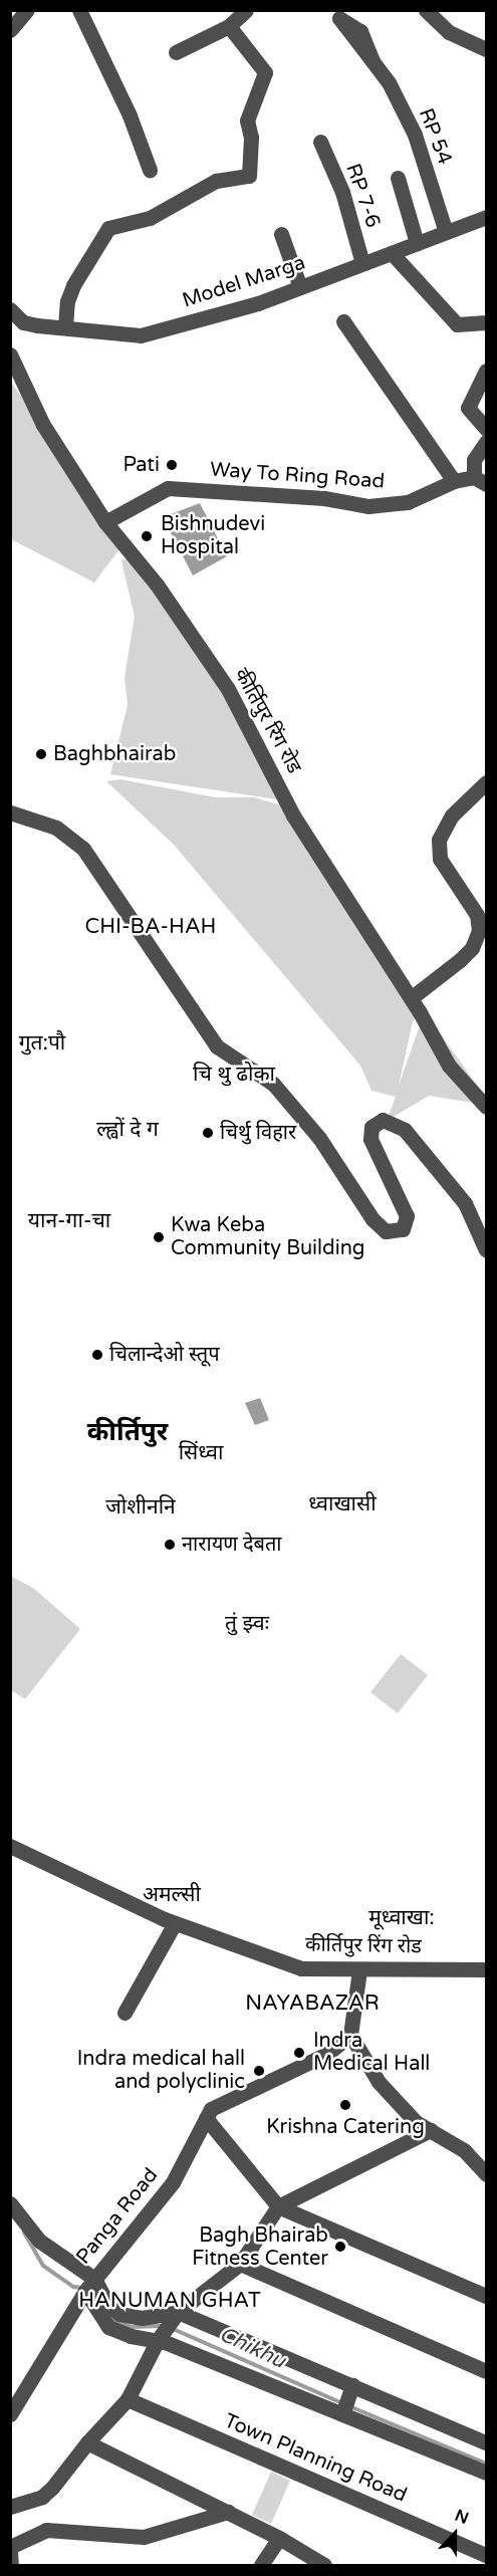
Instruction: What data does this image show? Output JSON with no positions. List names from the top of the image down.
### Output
{
  "streets": {
    "street": [
      "RP 54",
      "RP 7-6",
      "Model Marga",
      "Way To Ring Road",
      "कीर्तिपुर रिंग रोड",
      "Panga Road",
      "Town Planning Road"
    ]
  },
  "crossings": [
    ["RP 54", "Model Marga"],
    ["RP 7-6", "Model Marga"],
    ["Way To Ring Road", "कीर्तिपुर रिंग रोड"]
  ],
  "districts": [
    "CHI-BA-HAH",
    "गुत:पौ",
    "चि थु ढोका",
    "ल्ह्वों दे ग",
    "यान-गा-चा",
    "कीर्तिपुर",
    "सिंध्वा",
    "ध्वाखासी",
    "जोशीननि",
    "तुं झ्वः",
    "अमल्सी",
    "मूध्वाखा:",
    "NAYABAZAR",
    "HANUMAN GHAT"
  ],
  "water": ["Chikhu"],
  "places": [
    "Pati",
    "Bishnudevi Hospital",
    "Baghbhairab",
    "चिर्थु विहार",
    "Kwa Keba Community Building",
    "चिलान्देओ स्तूप",
    "नारायण देबता",
    "Indra Medical Hall",
    "Indra medical hall and polyclinic",
    "Krishna Catering",
    "Bagh Bhairab Fitness Center"
  ],
  "north": "top"
}
